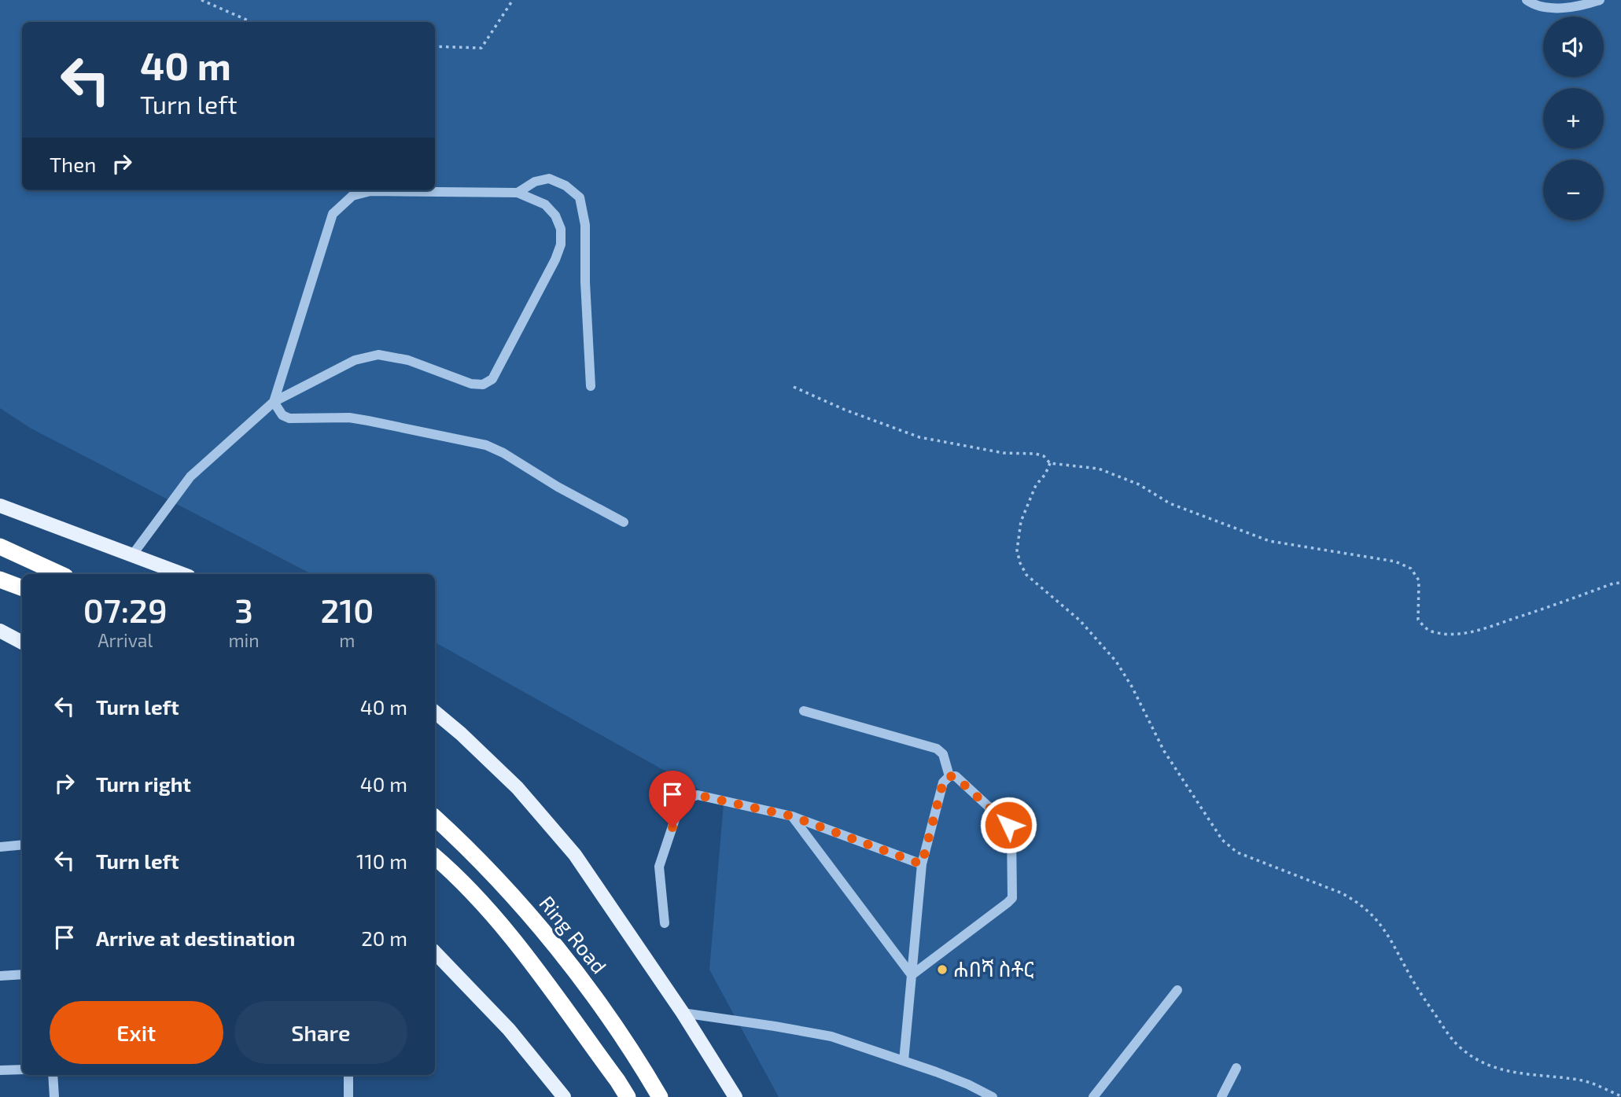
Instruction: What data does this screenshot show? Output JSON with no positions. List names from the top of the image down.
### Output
{
  "streets": {
    "highway": ["Ring Road"]
  },
  "places": ["ሐበሻ ስቶር"],
  "page": {
    "map_buttons": ["+", "−"],
    "turn": ["40 m", "Turn left"],
    "then": "Then",
    "eta": [
      "07:29",
      "Arrival",
      "3",
      "min",
      "210",
      "m"
    ],
    "list": [
      {
        "name": "Turn left",
        "value": "40 m"
      },
      {
        "name": "Turn right",
        "value": "40 m"
      },
      {
        "name": "Turn left",
        "value": "110 m"
      },
      {
        "name": "Arrive at destination",
        "value": "20 m"
      }
    ],
    "buttons": ["Exit", "Share"]
  }
}
